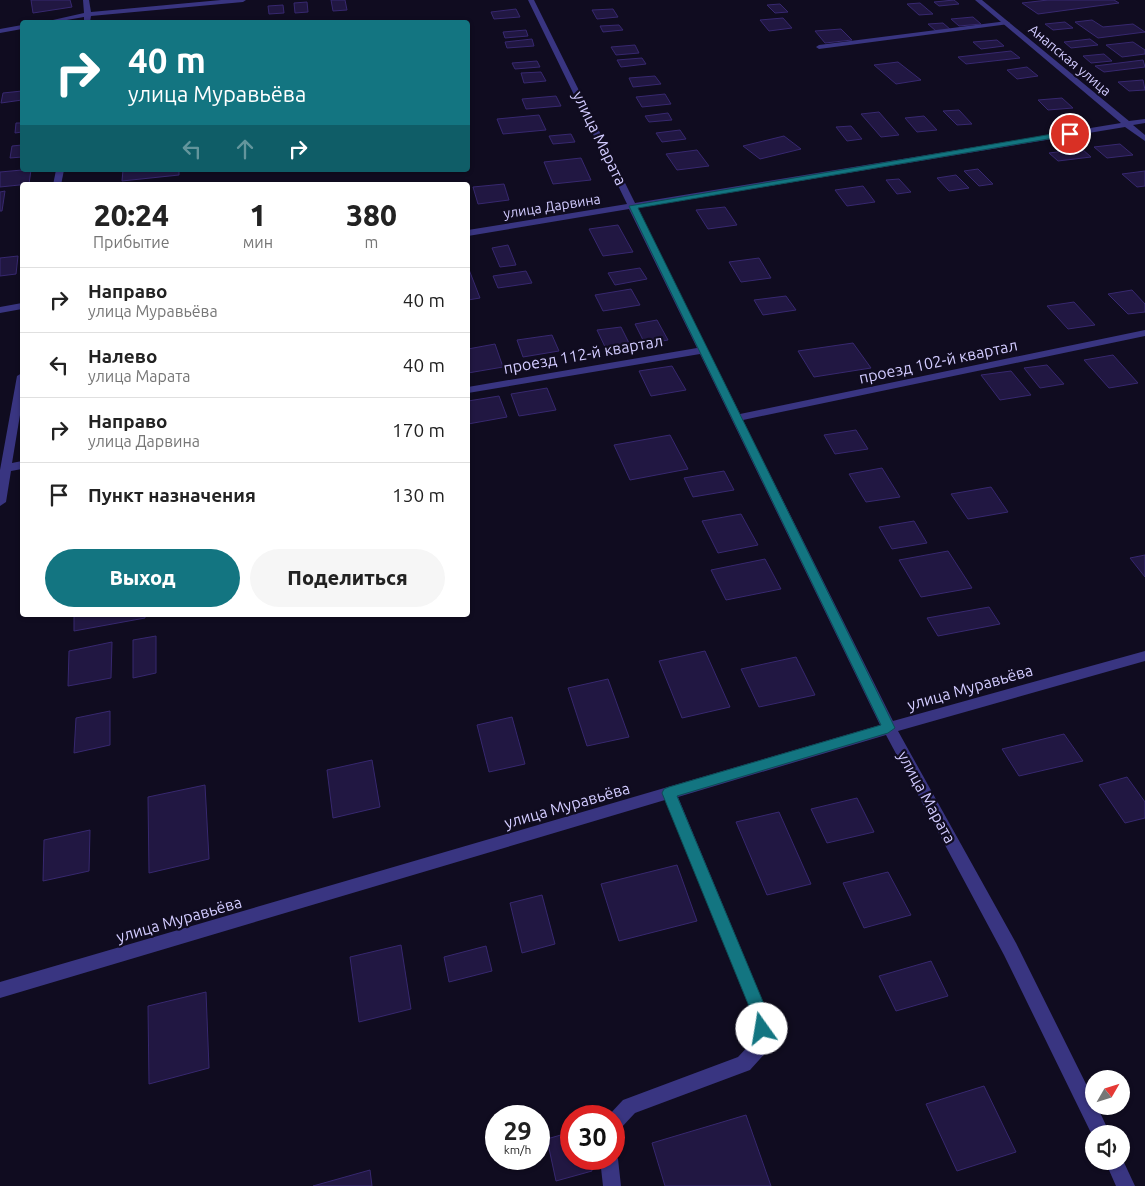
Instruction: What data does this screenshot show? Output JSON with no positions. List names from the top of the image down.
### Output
{
  "streets": {
    "street": [
      "Анапская улица",
      "улица Марата",
      "улица Дарвина",
      "проезд 112-й квартал",
      "проезд 102-й квартал",
      "улица Муравьёва"
    ]
  },
  "crossings": [
    ["Анапская улица", "улица Дарвина"],
    ["улица Марата", "улица Дарвина"],
    ["улица Марата", "проезд 112-й квартал"],
    ["улица Марата", "проезд 102-й квартал"],
    ["улица Марата", "улица Муравьёва"]
  ],
  "north": "top right",
  "page": {
    "turn": ["40 m", "улица Муравьёва"],
    "eta": [
      "20:24",
      "Прибытие",
      "1",
      "мин",
      "380",
      "m"
    ],
    "list": [
      {
        "name": "Направо",
        "note": "улица Муравьёва",
        "value": "40 m"
      },
      {
        "name": "Налево",
        "note": "улица Марата",
        "value": "40 m"
      },
      {
        "name": "Направо",
        "note": "улица Дарвина",
        "value": "170 m"
      },
      {
        "name": "Пункт назначения",
        "value": "130 m"
      }
    ],
    "buttons": ["Выход", "Поделиться"],
    "speed": "29 km/h",
    "limit": "30"
  }
}
